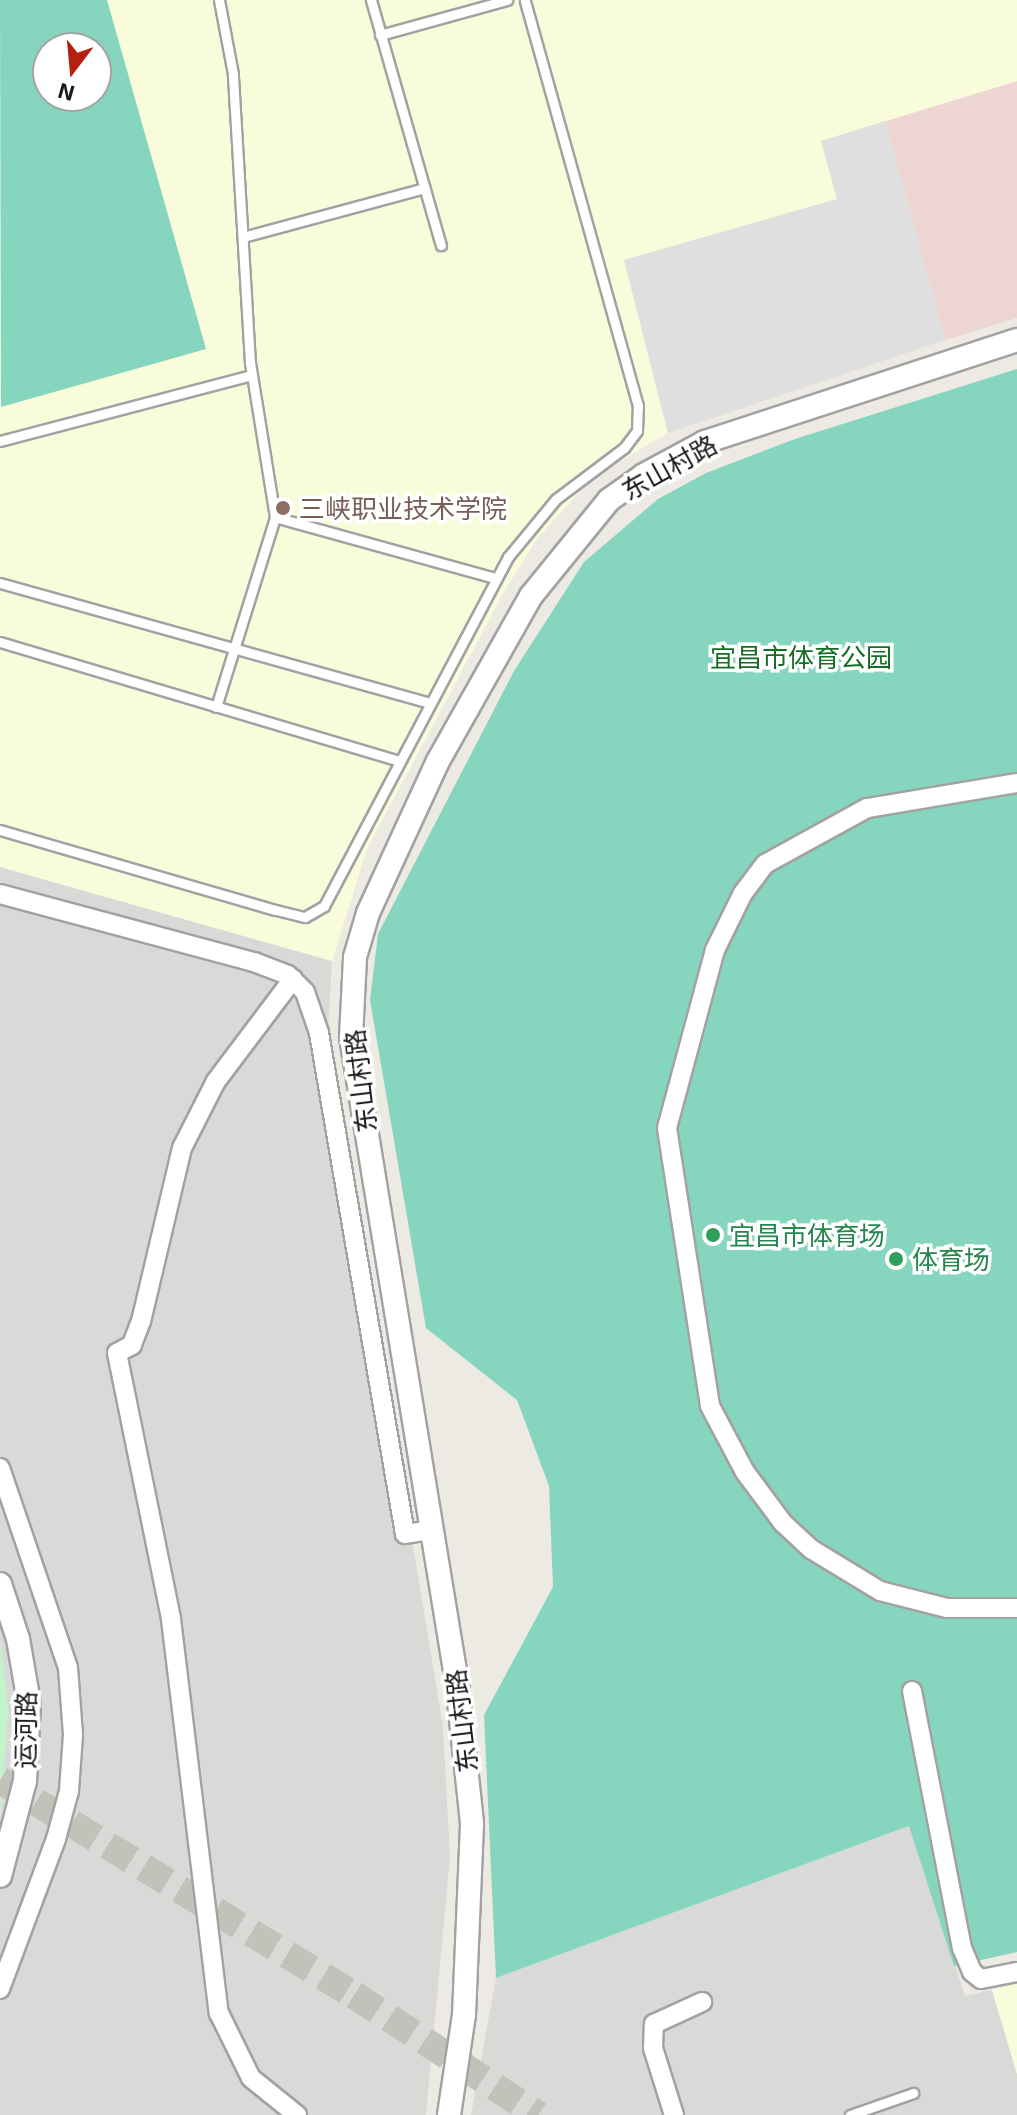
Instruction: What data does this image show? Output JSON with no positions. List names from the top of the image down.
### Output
{
  "streets": {
    "street": ["东山村路", "运河路"]
  },
  "parks": ["宜昌市体育公园"],
  "places": ["三峡职业技术学院", "宜昌市体育场", "体育场"],
  "north": "bottom"
}
